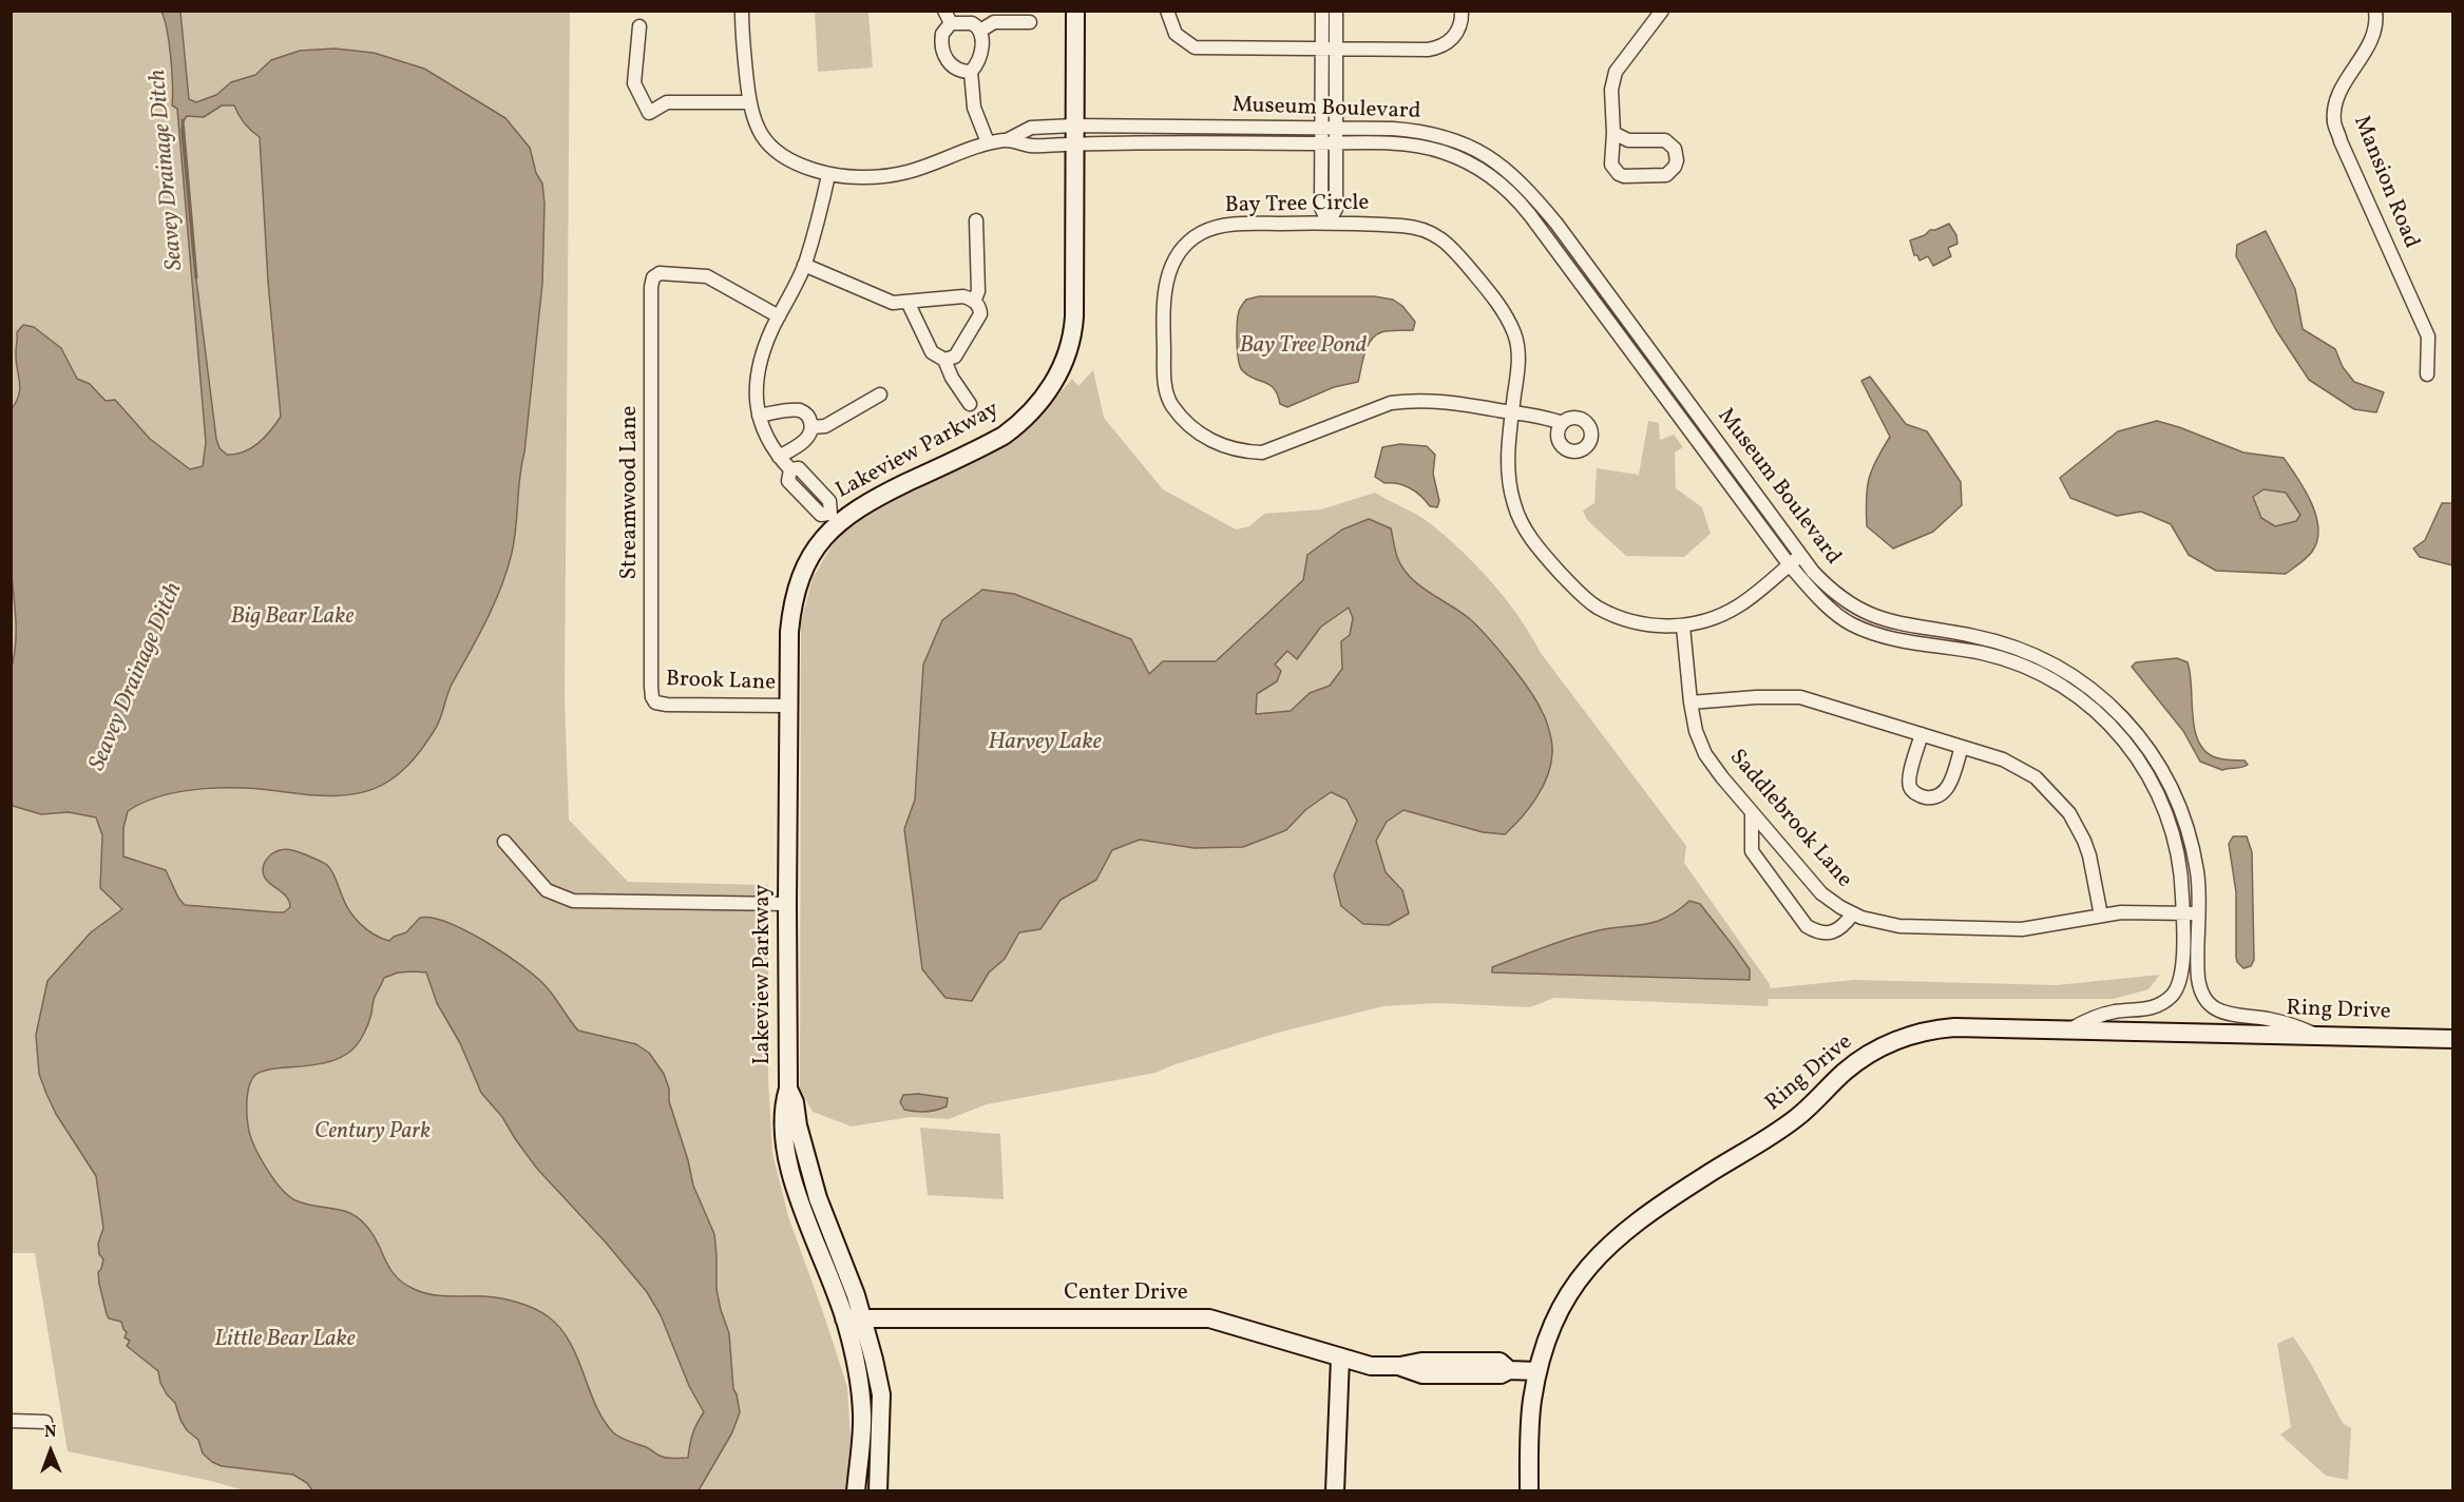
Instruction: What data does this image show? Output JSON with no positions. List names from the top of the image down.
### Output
{
  "streets": {
    "street": [
      "Museum Boulevard",
      "Mansion Road",
      "Bay Tree Circle",
      "Lakeview Parkway",
      "Streamwood Lane",
      "Brook Lane",
      "Saddlebrook Lane",
      "Ring Drive",
      "Center Drive"
    ]
  },
  "crossings": [
    ["Museum Boulevard", "Bay Tree Circle"],
    ["Museum Boulevard", "Lakeview Parkway"],
    ["Museum Boulevard", "Saddlebrook Lane"],
    ["Museum Boulevard", "Ring Drive"],
    ["Bay Tree Circle", "Saddlebrook Lane"],
    ["Lakeview Parkway", "Brook Lane"],
    ["Lakeview Parkway", "Center Drive"],
    ["Streamwood Lane", "Brook Lane"],
    ["Ring Drive", "Center Drive"]
  ],
  "water": [
    "Seavey Drainage Ditch",
    "Bay Tree Pond",
    "Big Bear Lake",
    "Harvey Lake",
    "Little Bear Lake"
  ],
  "parks": ["Century Park"],
  "north": "top"
}
